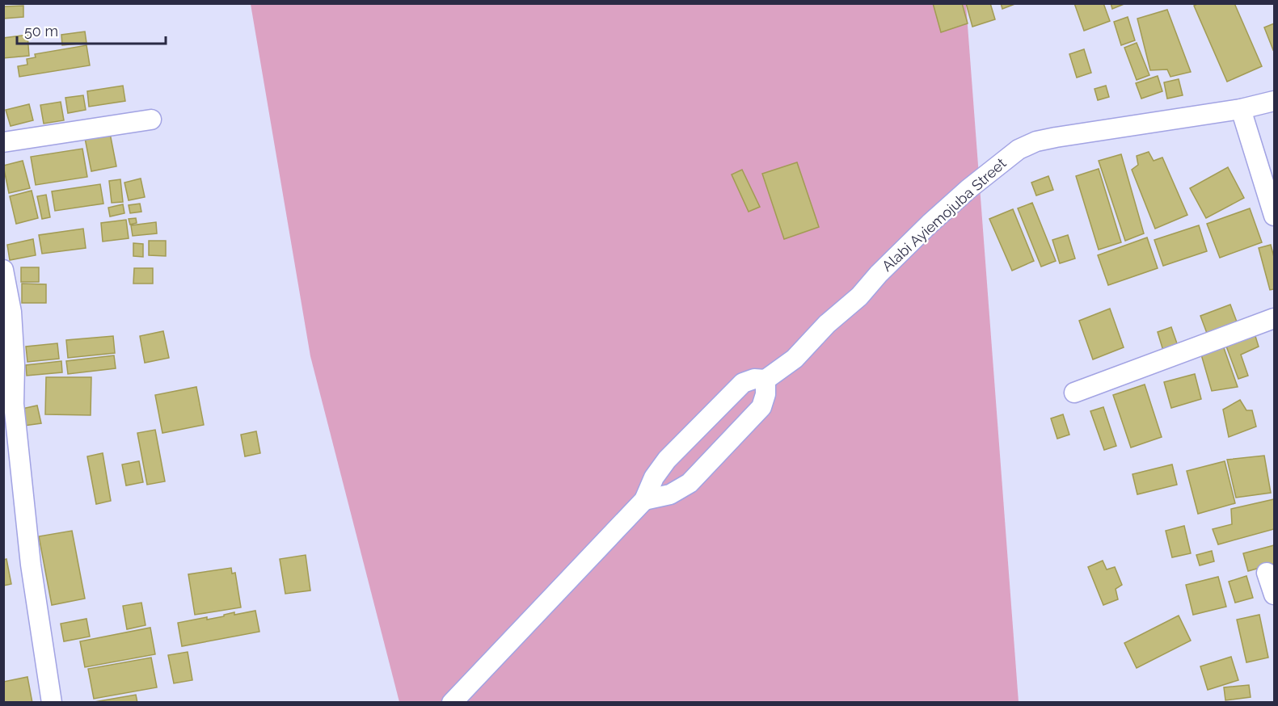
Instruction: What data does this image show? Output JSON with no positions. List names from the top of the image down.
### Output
{
  "streets": {
    "street": ["Alabi Ayiemojuba Street"]
  },
  "scale_bar": "50 m"
}
